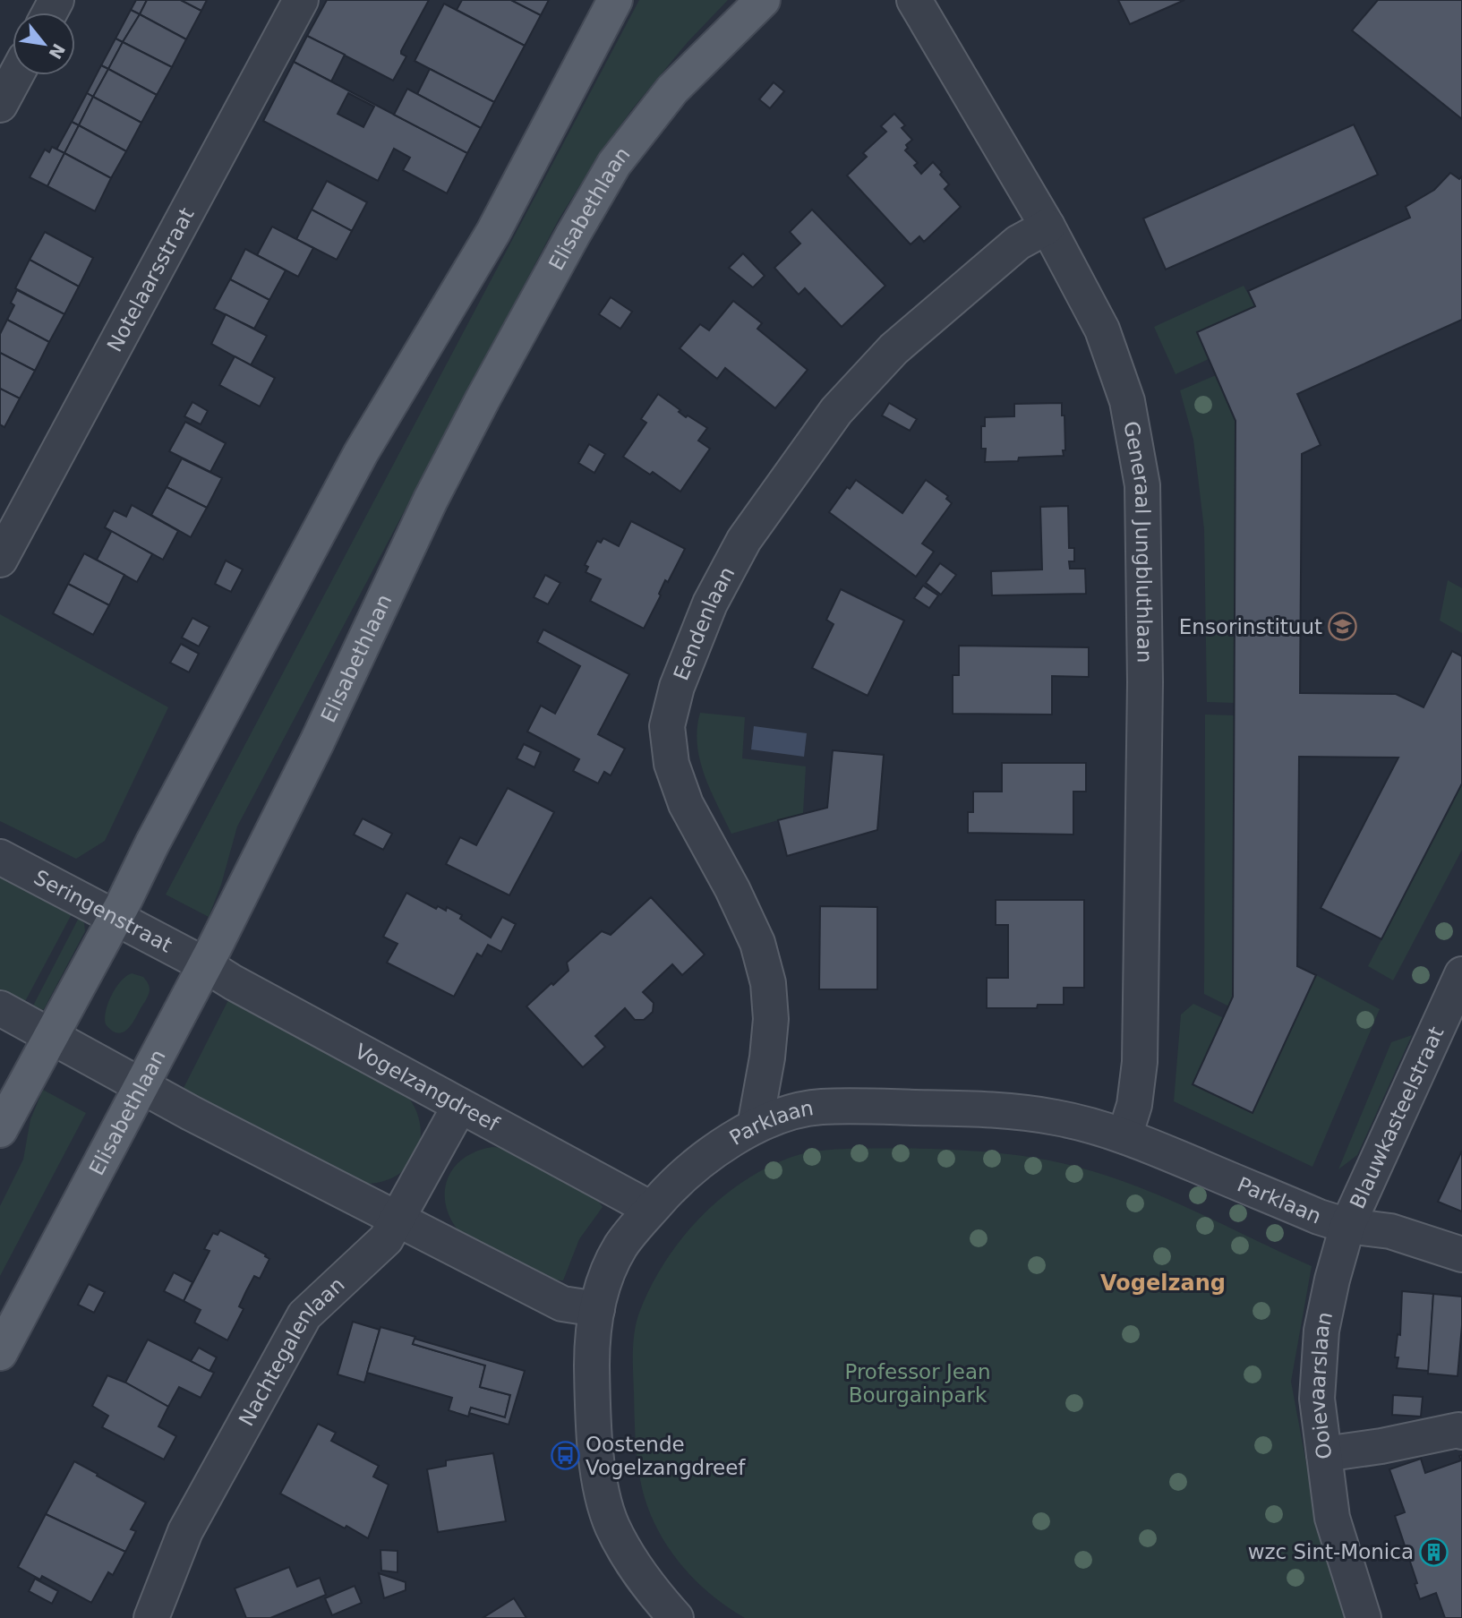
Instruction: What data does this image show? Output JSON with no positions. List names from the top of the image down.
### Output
{
  "streets": {
    "main road": ["Elisabethlaan"],
    "street": [
      "Notelaarsstraat",
      "Generaal Jungbluthlaan",
      "Eendenlaan",
      "Seringenstraat",
      "Vogelzangdreef",
      "Blauwkasteelstraat",
      "Parklaan",
      "Nachtegalenlaan",
      "Ooievaarslaan"
    ]
  },
  "crossings": [
    ["Elisabethlaan", "Seringenstraat"],
    ["Elisabethlaan", "Vogelzangdreef"],
    ["Generaal Jungbluthlaan", "Eendenlaan"],
    ["Generaal Jungbluthlaan", "Parklaan"],
    ["Eendenlaan", "Parklaan"],
    ["Seringenstraat", "Vogelzangdreef"],
    ["Vogelzangdreef", "Parklaan"],
    ["Vogelzangdreef", "Nachtegalenlaan"],
    ["Blauwkasteelstraat", "Parklaan"],
    ["Blauwkasteelstraat", "Ooievaarslaan"],
    ["Parklaan", "Ooievaarslaan"]
  ],
  "districts": ["Vogelzang"],
  "parks": ["Professor Jean Bourgainpark"],
  "places": {
    "school or university": ["Ensorinstituut"],
    "bus stop": ["Oostende Vogelzangdreef"],
    "building": ["wzc Sint-Monica"]
  },
  "north": "bottom right"
}
